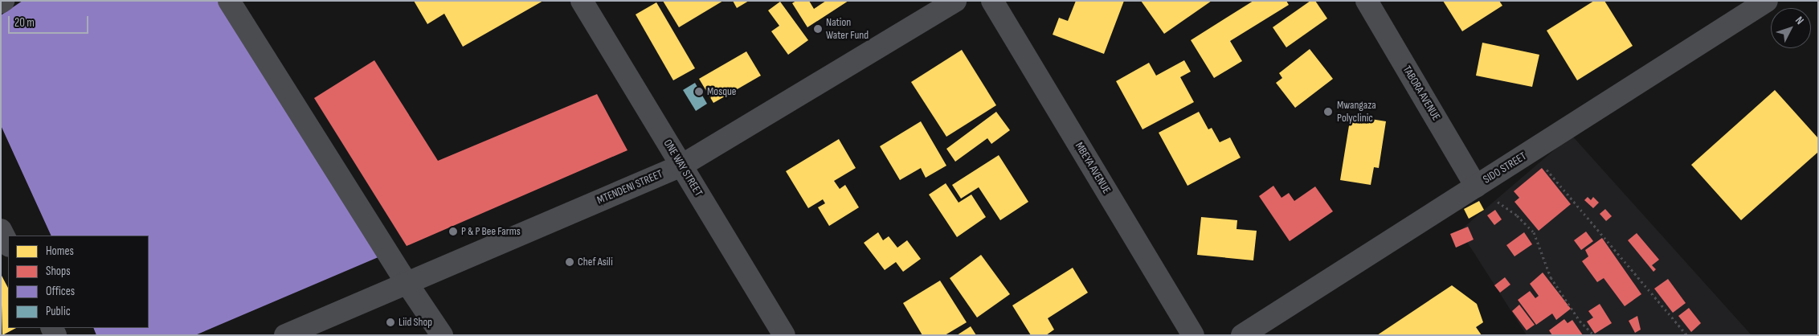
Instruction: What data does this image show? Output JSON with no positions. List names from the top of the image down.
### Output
{
  "streets": {
    "street": [
      "TABORA AVENUE",
      "ONE WAY STREET",
      "MBEYA AVENUE",
      "SIDO STREET",
      "MTENDENI STREET"
    ]
  },
  "crossings": [
    ["TABORA AVENUE", "SIDO STREET"],
    ["ONE WAY STREET", "MTENDENI STREET"]
  ],
  "places": [
    "Nation Water Fund",
    "Mosque",
    "Mwangaza Polyclinic",
    "P & P Bee Farms",
    "Chef Asili",
    "Liid Shop"
  ],
  "legend": [
    "Homes",
    "Shops",
    "Offices",
    "Public"
  ],
  "scale_bar": "20 m",
  "north": "top right"
}
